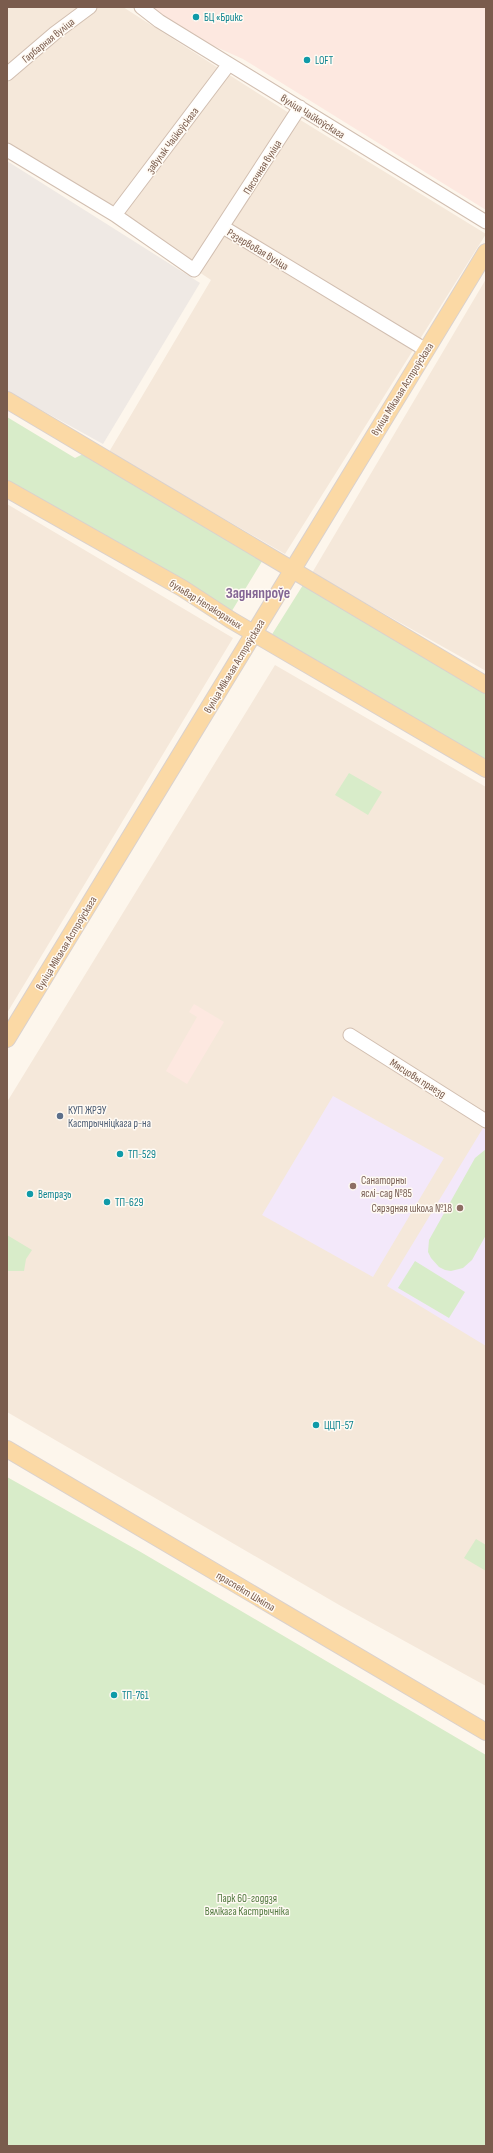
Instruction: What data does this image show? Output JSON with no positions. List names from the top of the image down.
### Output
{
  "streets": {
    "main road": ["вуліца Мікалая Астроўскага", "бульвар Непакораных", "праспект Шміта"],
    "street": [
      "Гарбарная вуліца",
      "вуліца Чайкоўскага",
      "завулак Чайкоўскага",
      "Пясочная вуліца",
      "Рэзервовая вуліца",
      "Мясцовы праезд"
    ]
  },
  "crossings": [
    ["вуліца Чайкоўскага", "завулак Чайкоўскага"],
    ["вуліца Чайкоўскага", "Пясочная вуліца"],
    ["завулак Чайкоўскага", "Рэзервовая вуліца"],
    ["Пясочная вуліца", "Рэзервовая вуліца"],
    ["Рэзервовая вуліца", "вуліца Мікалая Астроўскага"],
    ["вуліца Мікалая Астроўскага", "бульвар Непакораных"]
  ],
  "districts": ["Задняпроўе"],
  "parks": ["Парк 60-годдзя Вялікага Кастрычніка"],
  "places": [
    "БЦ «Брикс",
    "LOFT",
    "КУП ЖРЭУ Кастрычніцкага р-на",
    "ТП-529",
    "Санаторны яслі-сад №85",
    "Ветразь",
    "ТП-629",
    "Сярэдняя школа №18",
    "ЦЦП-57",
    "ТП-761"
  ]
}
